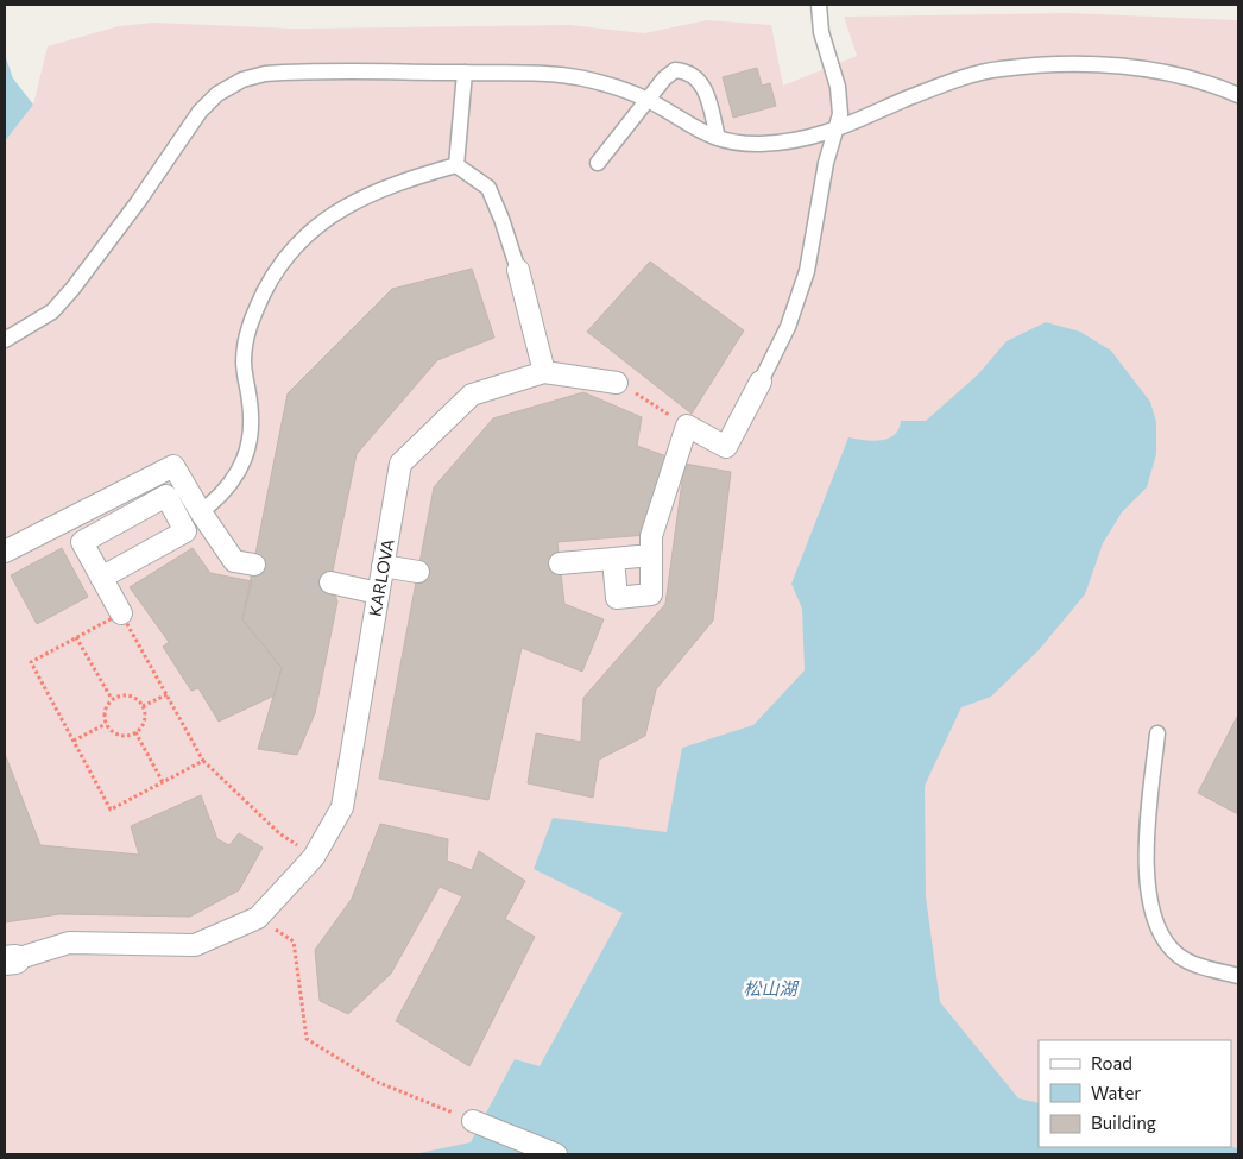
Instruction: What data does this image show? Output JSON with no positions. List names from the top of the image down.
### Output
{
  "streets": {
    "street": ["KARLOVA"]
  },
  "water": ["松山湖"],
  "legend": ["Road", "Water", "Building"]
}
